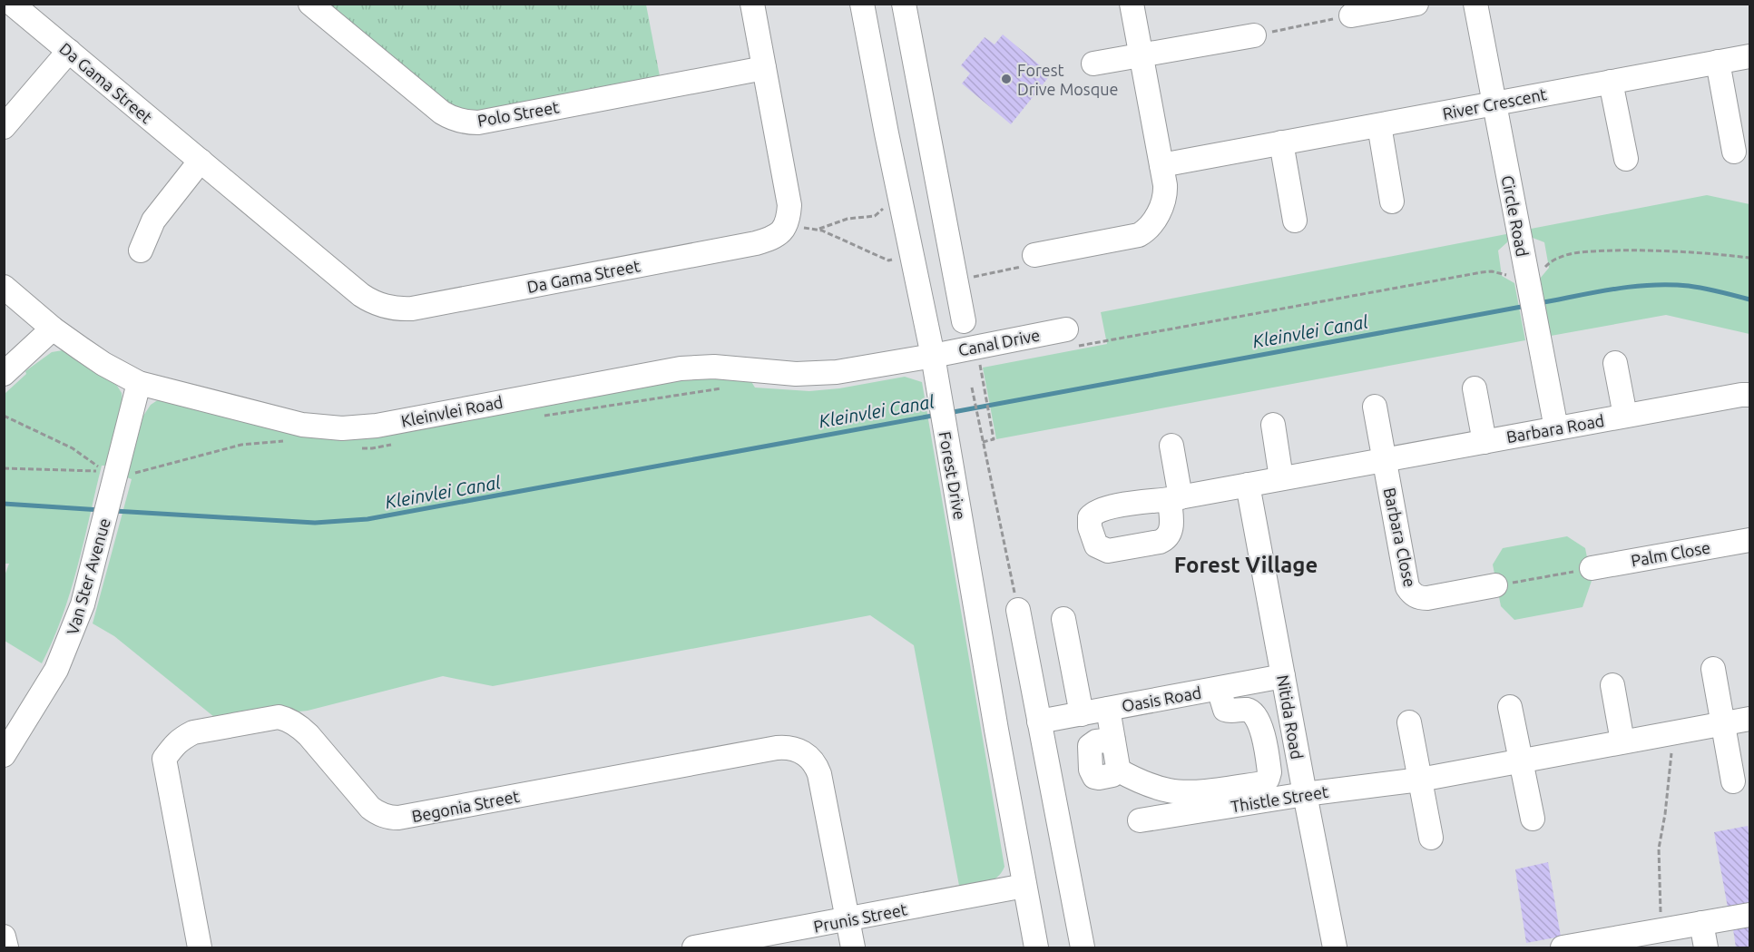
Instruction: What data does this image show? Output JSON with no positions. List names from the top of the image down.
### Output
{
  "streets": {
    "street": [
      "Da Gama Street",
      "River Crescent",
      "Polo Street",
      "Circle Road",
      "Canal Drive",
      "Kleinvlei Road",
      "Barbara Road",
      "Forest Drive",
      "Barbara Close",
      "Palm Close",
      "Van Ster Avenue",
      "Oasis Road",
      "Nitida Road",
      "Thistle Street",
      "Begonia Street",
      "Prunis Street"
    ]
  },
  "crossings": [
    ["River Crescent", "Circle Road"],
    ["Circle Road", "Barbara Road"],
    ["Canal Drive", "Kleinvlei Road"],
    ["Canal Drive", "Forest Drive"],
    ["Kleinvlei Road", "Forest Drive"],
    ["Kleinvlei Road", "Van Ster Avenue"],
    ["Barbara Road", "Barbara Close"],
    ["Barbara Road", "Nitida Road"],
    ["Forest Drive", "Prunis Street"],
    ["Oasis Road", "Nitida Road"],
    ["Nitida Road", "Thistle Street"],
    ["Begonia Street", "Prunis Street"]
  ],
  "districts": ["Forest Village"],
  "water": ["Kleinvlei Canal"],
  "places": ["Forest Drive Mosque"]
}
